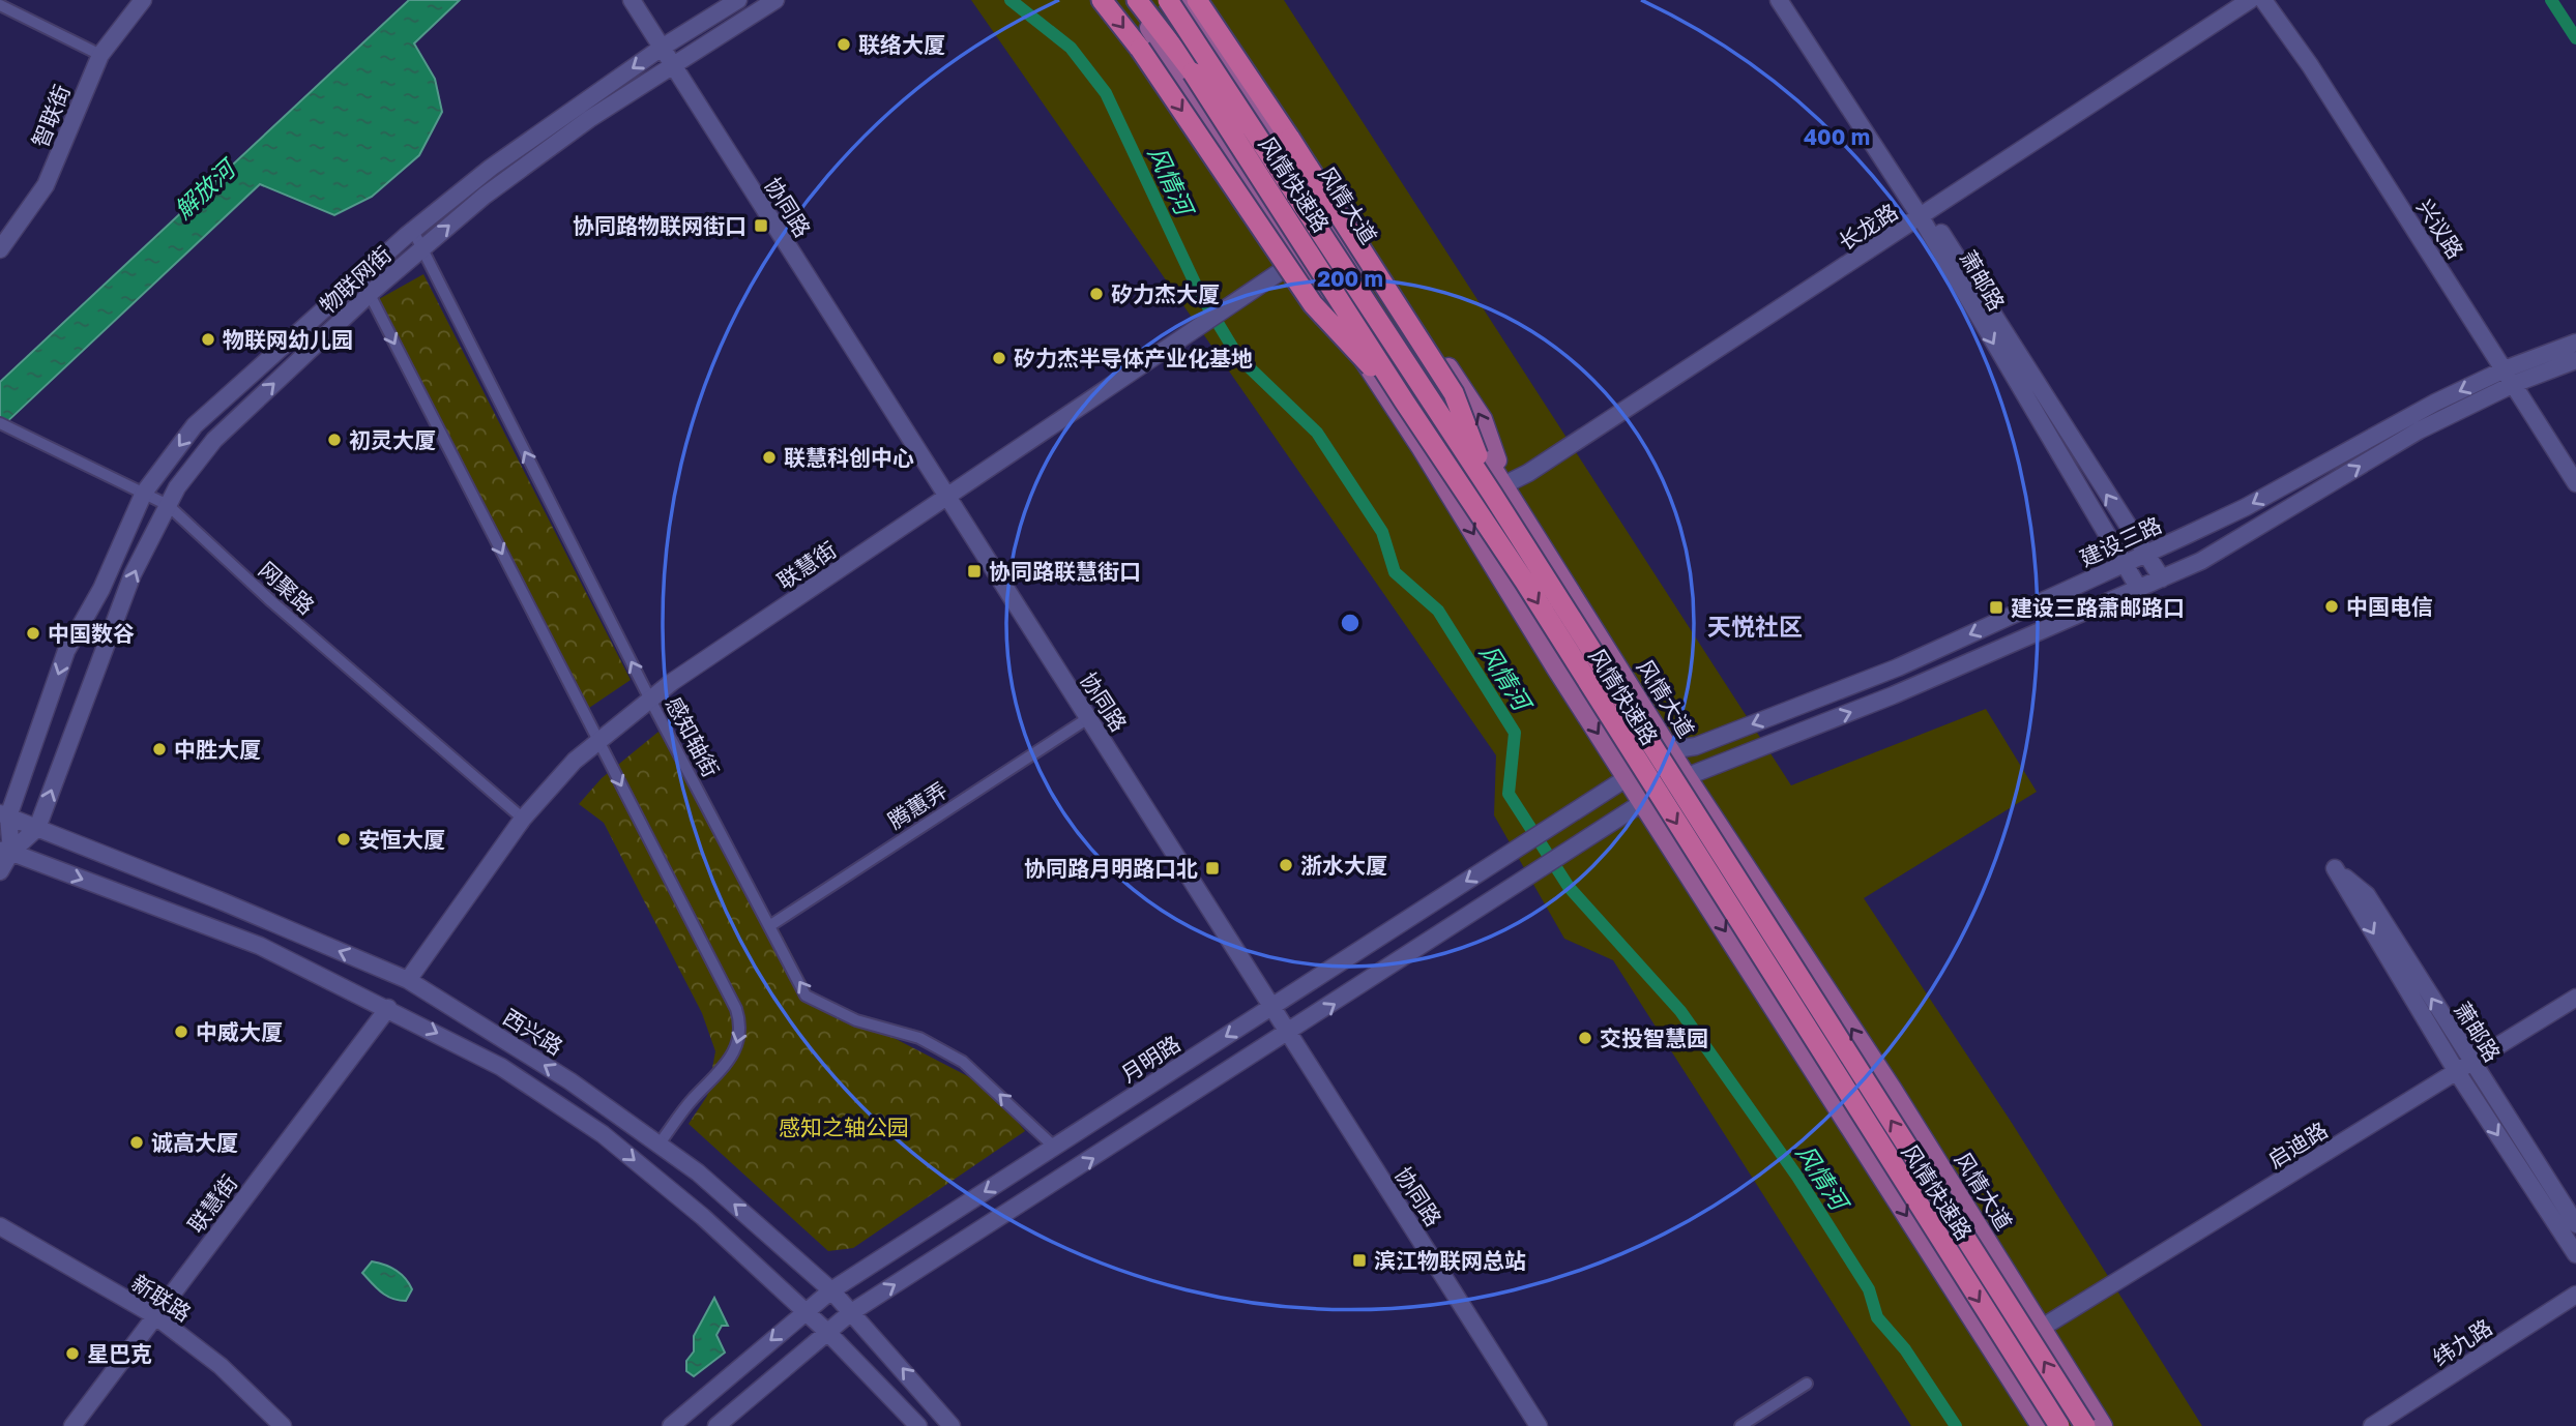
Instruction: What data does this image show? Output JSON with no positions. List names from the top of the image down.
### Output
{
  "streets": {
    "highway": ["风情快速路"],
    "main road": ["风情大道"],
    "street": [
      "智联街",
      "协同路",
      "长龙路",
      "兴议路",
      "物联网街",
      "萧邮路",
      "建设三路",
      "联慧街",
      "网聚路",
      "感知轴街",
      "腾蕙弄",
      "西兴路",
      "月明路",
      "启迪路",
      "新联路",
      "纬九路"
    ]
  },
  "crossings": [
    ["风情快速路", "风情大道"],
    ["风情快速路", "长龙路"],
    ["风情大道", "长龙路"],
    ["风情大道", "建设三路"],
    ["风情大道", "月明路"],
    ["风情大道", "启迪路"],
    ["协同路", "物联网街"],
    ["协同路", "联慧街"],
    ["协同路", "腾蕙弄"],
    ["协同路", "月明路"],
    ["长龙路", "萧邮路"],
    ["兴议路", "建设三路"],
    ["物联网街", "网聚路"],
    ["物联网街", "感知轴街"],
    ["物联网街", "西兴路"],
    ["萧邮路", "建设三路"],
    ["萧邮路", "启迪路"],
    ["建设三路", "月明路"],
    ["联慧街", "网聚路"],
    ["联慧街", "感知轴街"],
    ["联慧街", "西兴路"],
    ["联慧街", "新联路"],
    ["感知轴街", "腾蕙弄"],
    ["感知轴街", "月明路"],
    ["西兴路", "月明路"]
  ],
  "districts": ["天悦社区"],
  "water": ["风情河", "解放河"],
  "parks": ["感知之轴公园"],
  "places": {
    "other": [
      "联络大厦",
      "矽力杰大厦",
      "物联网幼儿园",
      "矽力杰半导体产业化基地",
      "初灵大厦",
      "联慧科创中心",
      "中国电信",
      "中国数谷",
      "中胜大厦",
      "安恒大厦",
      "浙水大厦",
      "中威大厦",
      "交投智慧园",
      "诚高大厦",
      "星巴克"
    ],
    "transit": [
      "协同路物联网街口",
      "协同路联慧街口",
      "建设三路萧邮路口",
      "协同路月明路口北",
      "滨江物联网总站"
    ]
  },
  "rings": ["400 m", "200 m"]
}
